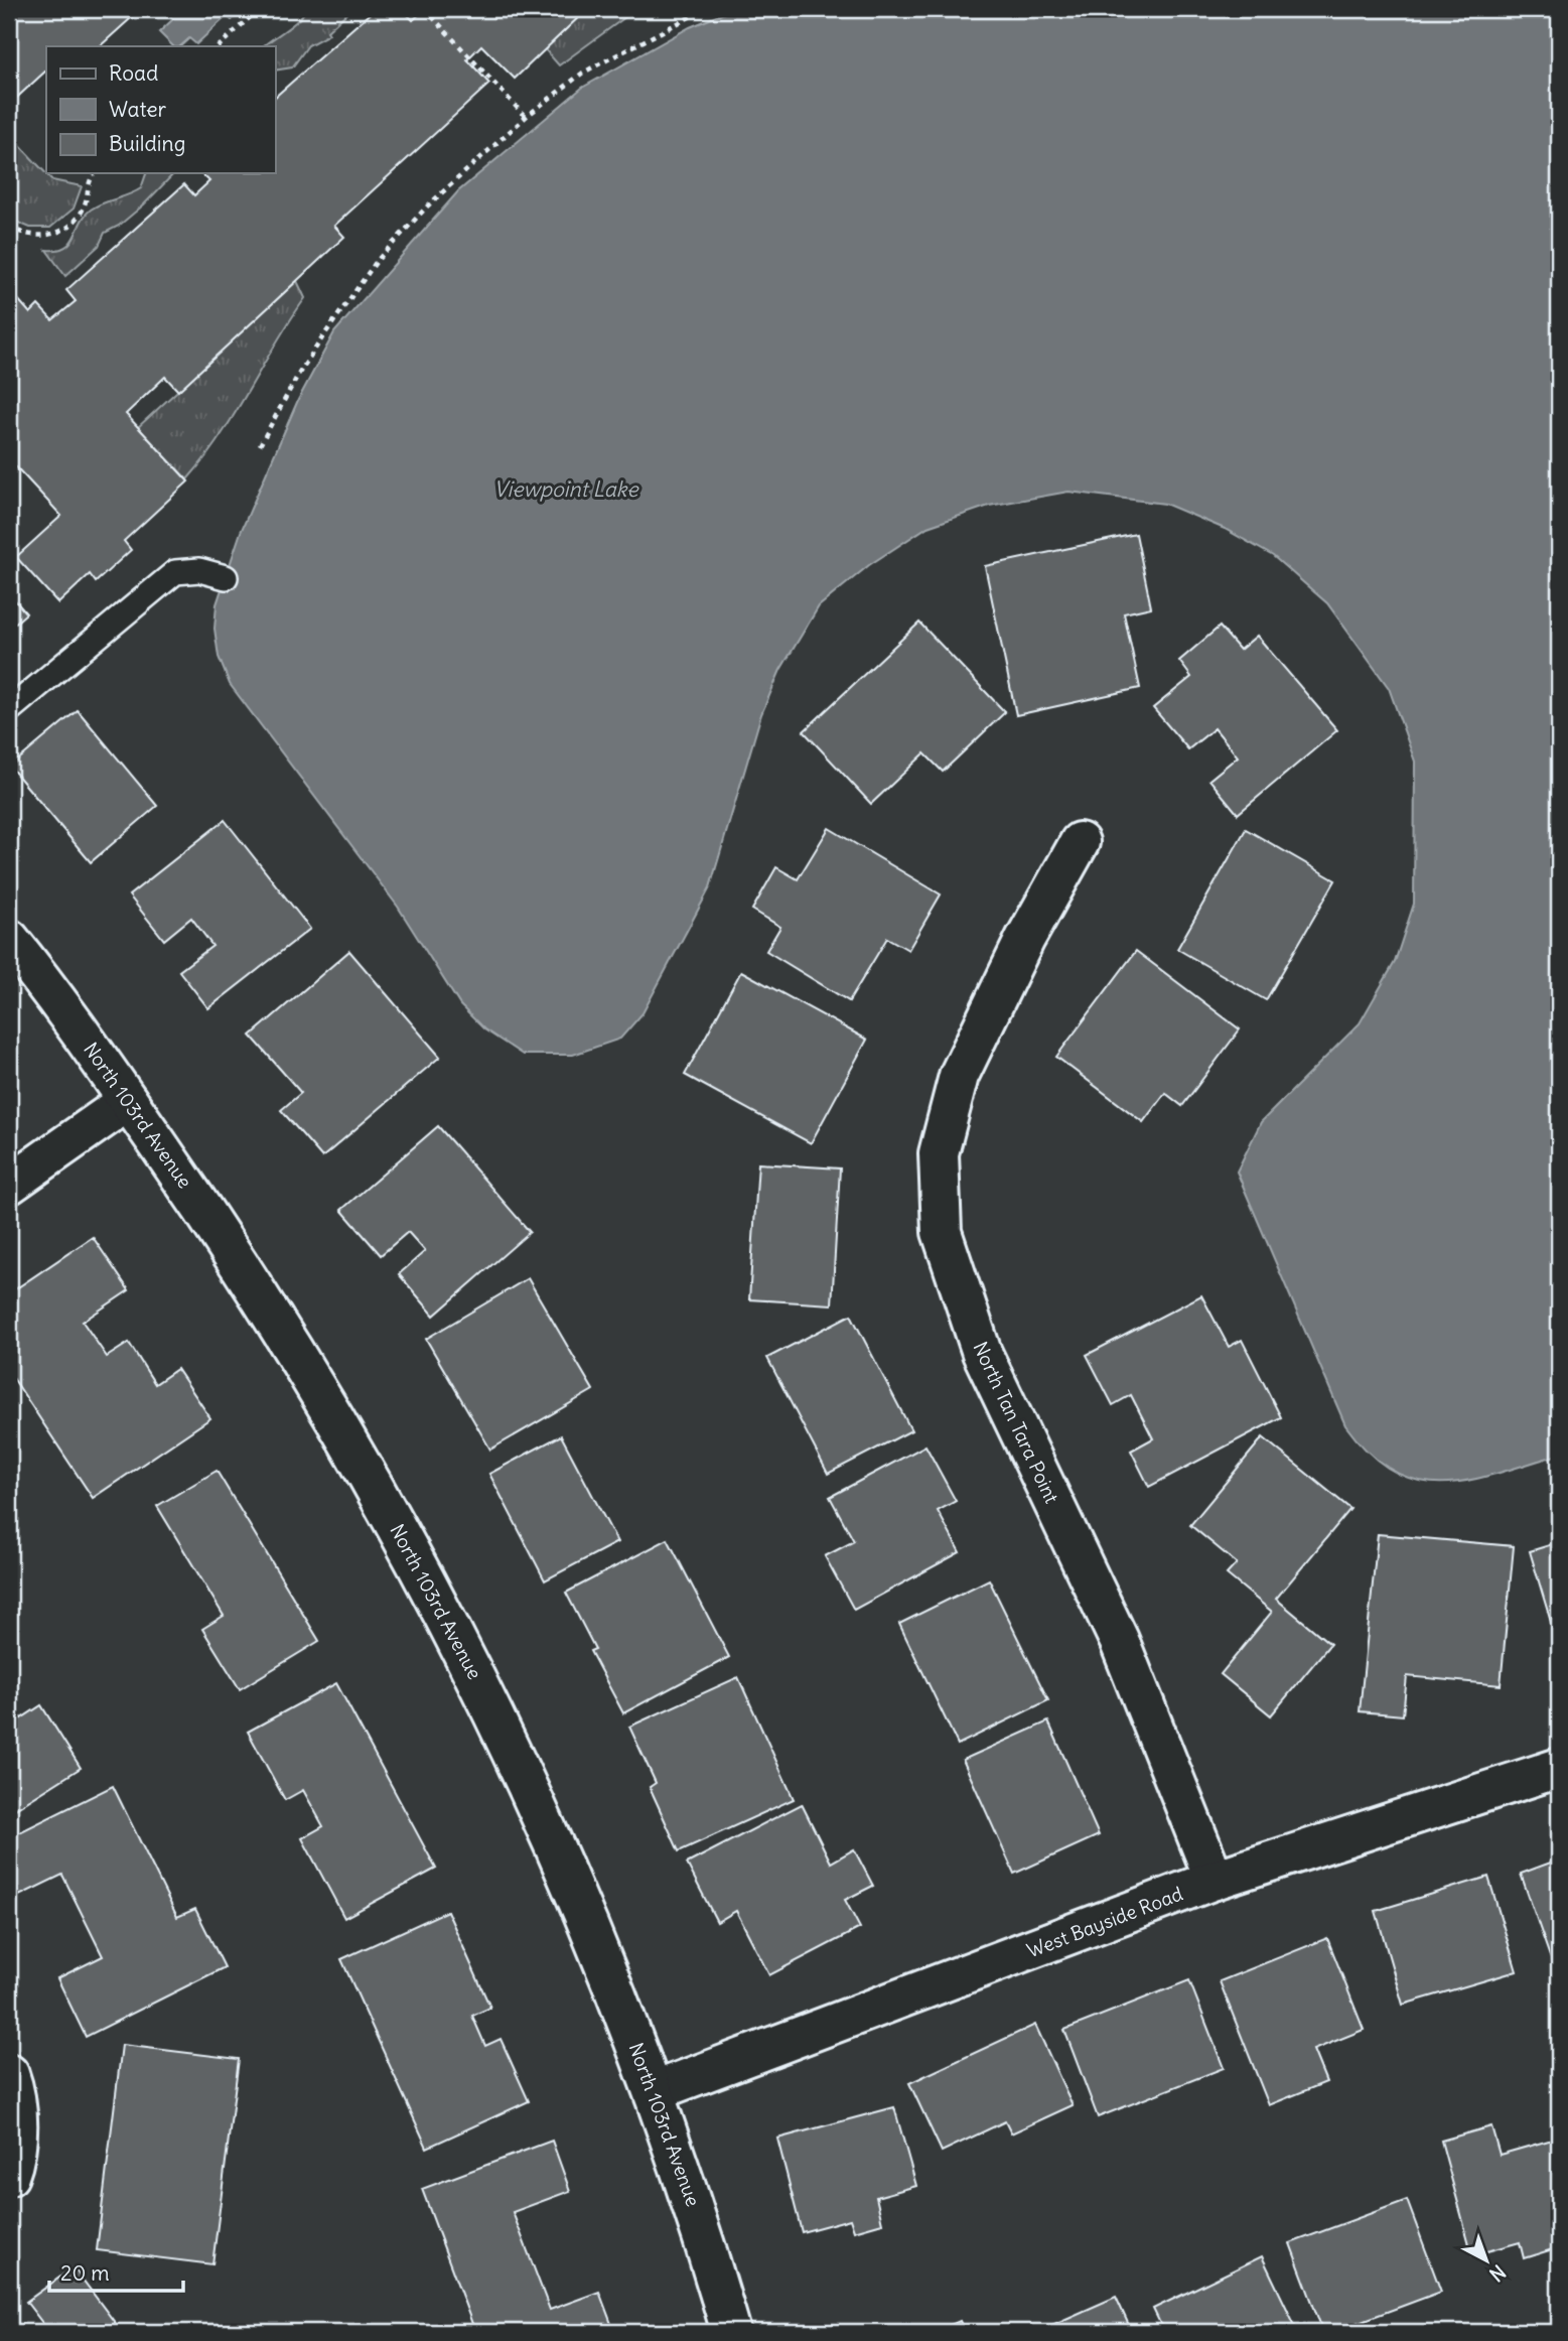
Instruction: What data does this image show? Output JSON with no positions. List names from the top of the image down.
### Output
{
  "streets": {
    "street": ["North 103rd Avenue", "North Tan Tara Point", "West Bayside Road"]
  },
  "crossings": [
    ["North 103rd Avenue", "West Bayside Road"],
    ["North Tan Tara Point", "West Bayside Road"]
  ],
  "water": ["Viewpoint Lake"],
  "legend": ["Road", "Water", "Building"],
  "scale_bar": "20 m",
  "north": "bottom right"
}
